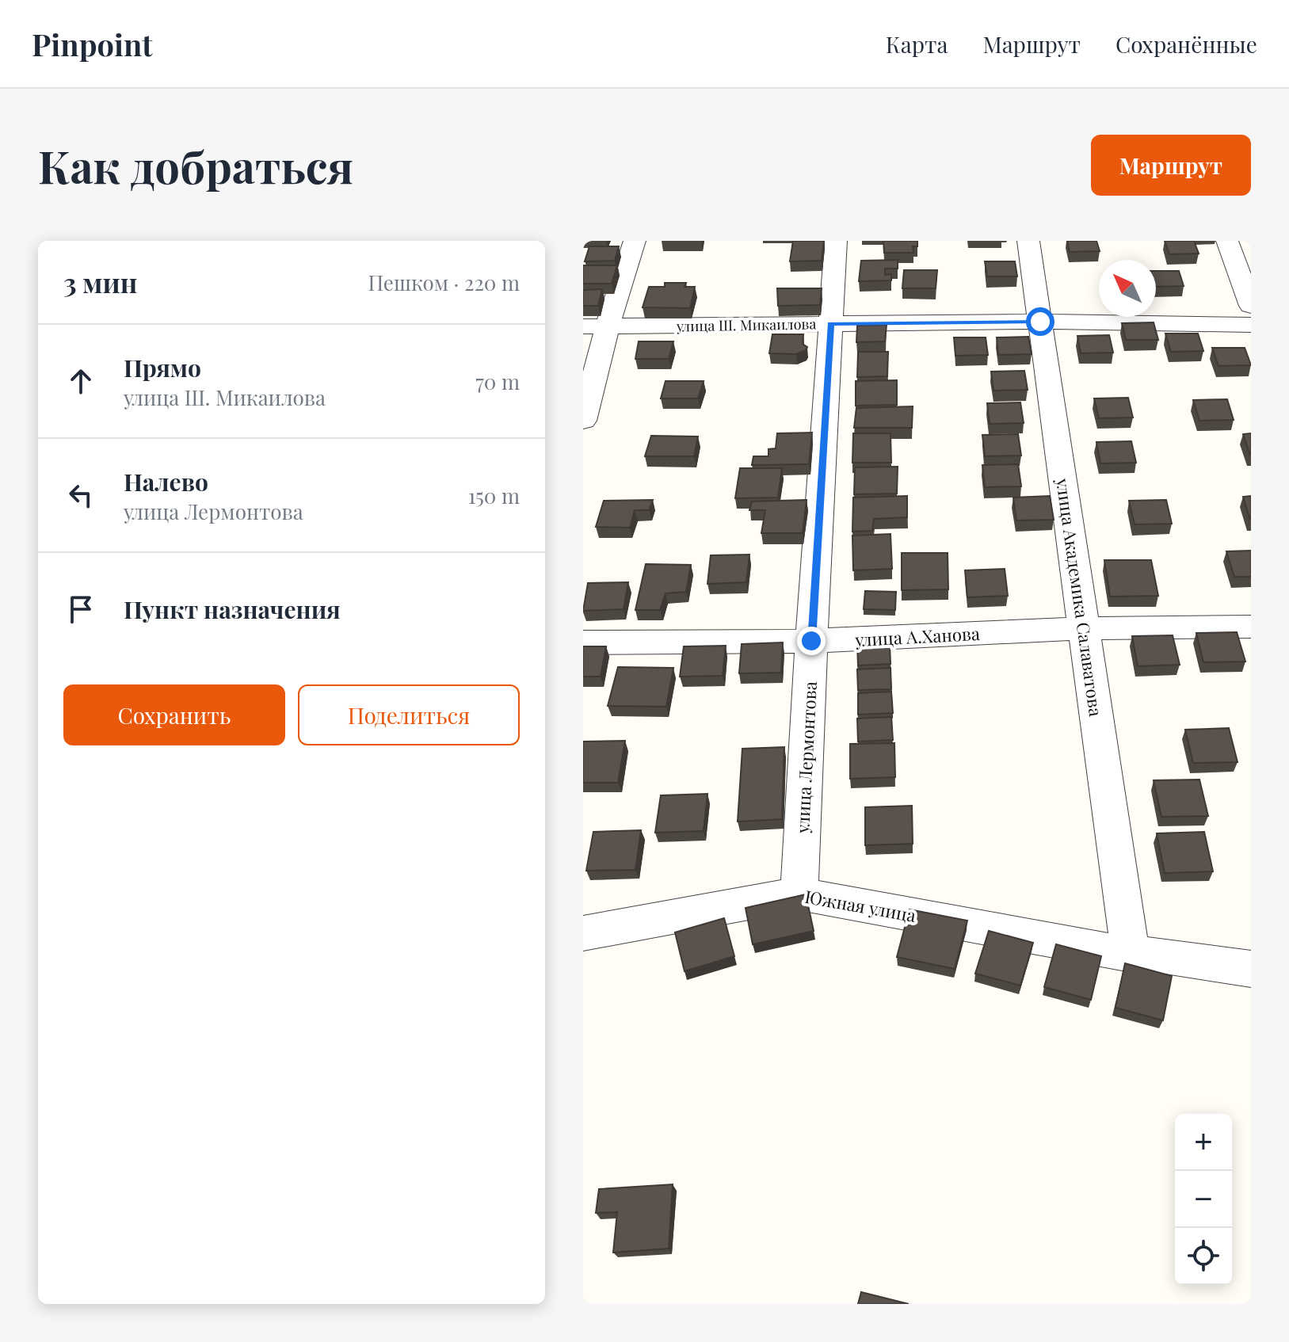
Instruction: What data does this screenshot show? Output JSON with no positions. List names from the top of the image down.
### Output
{
  "streets": {
    "street": [
      "улица Ш. Микаилова",
      "улица Академика Салаватова",
      "улица А.Ханова",
      "улица Лермонтова",
      "Южная улица"
    ]
  },
  "crossings": [
    ["улица Ш. Микаилова", "улица Академика Салаватова"],
    ["улица Ш. Микаилова", "улица Лермонтова"],
    ["улица Академика Салаватова", "улица А.Ханова"],
    ["улица Академика Салаватова", "Южная улица"],
    ["улица А.Ханова", "улица Лермонтова"],
    ["улица Лермонтова", "Южная улица"]
  ],
  "north": "top left",
  "page": {
    "header": "Pinpoint",
    "nav": ["Карта", "Маршрут", "Сохранённые"],
    "buttons": [
      "Маршрут",
      ["Сохранить", "Поделиться"]
    ],
    "title": "Как добраться",
    "heading": ["3 мин", "Пешком · 220 m"],
    "list": [
      ["Прямо", "улица Ш. Микаилова", "70 m"],
      ["Налево", "улица Лермонтова", "150 m"],
      "Пункт назначения"
    ],
    "map_buttons": ["+", "−"]
  }
}
